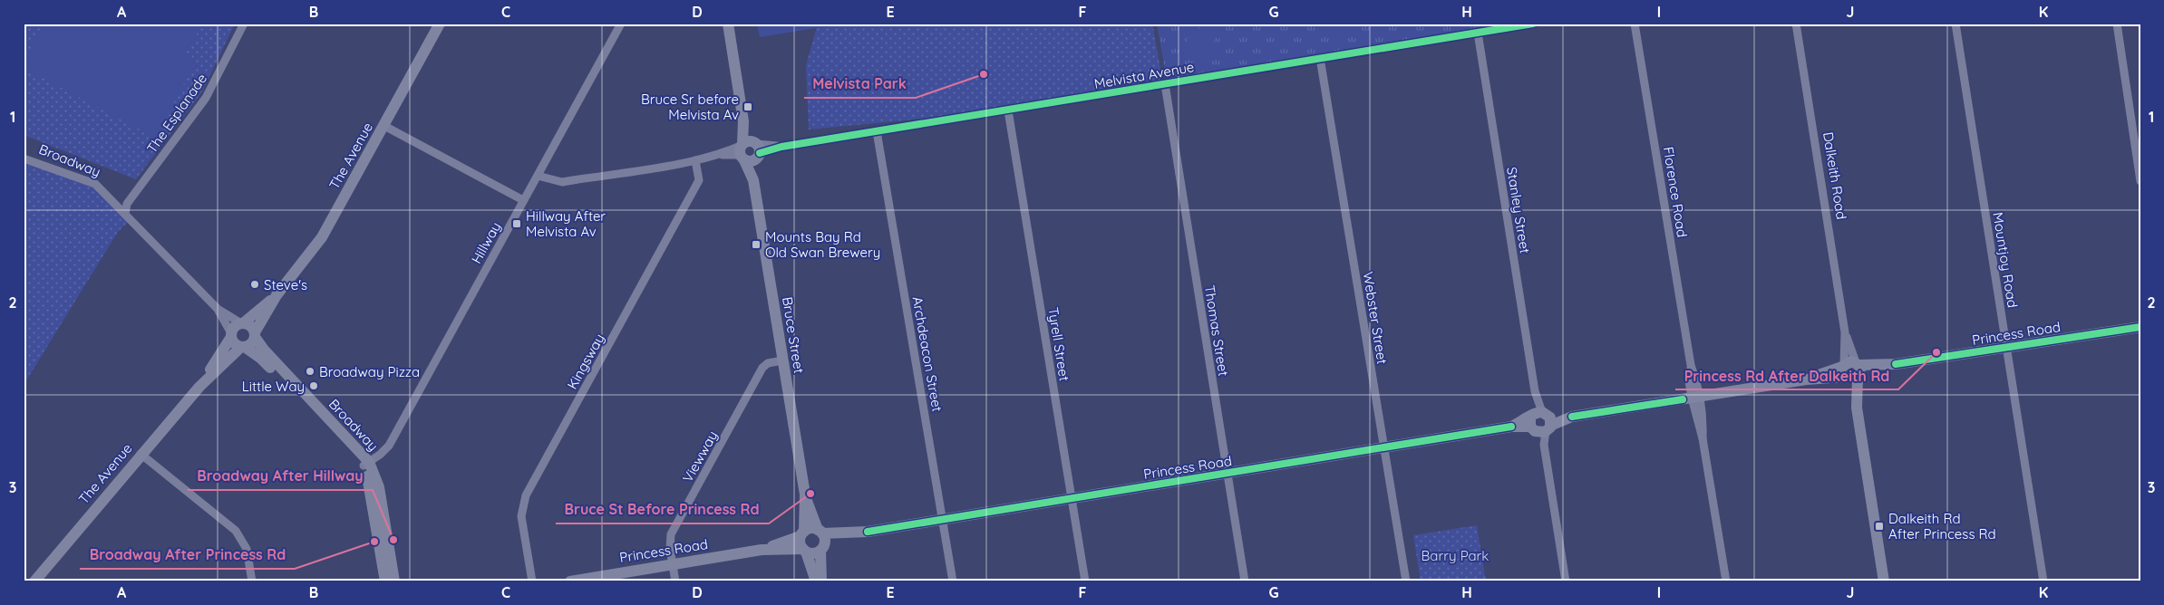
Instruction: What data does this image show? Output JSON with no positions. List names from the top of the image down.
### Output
{
  "streets": {
    "street": [
      "Melvista Avenue",
      "The Esplanade",
      "The Avenue",
      "Broadway",
      "Dalkeith Road",
      "Florence Road",
      "Stanley Street",
      "Hillway",
      "Mountjoy Road",
      "Webster Street",
      "Thomas Street",
      "Princess Road",
      "Bruce Street",
      "Tyrell Street",
      "Archdeacon Street",
      "Kingsway",
      "Viewway"
    ]
  },
  "crossings": [
    ["Melvista Avenue", "Stanley Street"],
    ["Melvista Avenue", "Hillway"],
    ["Melvista Avenue", "Webster Street"],
    ["Melvista Avenue", "Thomas Street"],
    ["Melvista Avenue", "Bruce Street"],
    ["Melvista Avenue", "Tyrell Street"],
    ["Melvista Avenue", "Archdeacon Street"],
    ["Melvista Avenue", "Kingsway"],
    ["The Esplanade", "Broadway"],
    ["The Avenue", "Broadway"],
    ["Broadway", "Hillway"],
    ["Dalkeith Road", "Princess Road"],
    ["Florence Road", "Princess Road"],
    ["Stanley Street", "Princess Road"],
    ["Mountjoy Road", "Princess Road"],
    ["Webster Street", "Princess Road"],
    ["Thomas Street", "Princess Road"],
    ["Princess Road", "Bruce Street"],
    ["Princess Road", "Tyrell Street"],
    ["Princess Road", "Archdeacon Street"],
    ["Princess Road", "Viewway"],
    ["Bruce Street", "Viewway"]
  ],
  "parks": ["Barry Park"],
  "places": {
    "other": [
      "Melvista Park",
      "Steve's",
      "Princess Rd After Dalkeith Rd",
      "Broadway Pizza",
      "Little Way",
      "Bruce St Before Princess Rd",
      "Broadway After Hillway",
      "Broadway After Princess Rd"
    ],
    "transit": [
      "Bruce Sr before Melvista Av",
      "Hillway After Melvista Av",
      "Mounts Bay Rd Old Swan Brewery",
      "Dalkeith Rd After Princess Rd"
    ]
  },
  "grid": {
    "columns": [
      "A",
      "B",
      "C",
      "D",
      "E",
      "F",
      "G",
      "H",
      "I",
      "J",
      "K"
    ],
    "rows": ["1", "2", "3"]
  }
}
